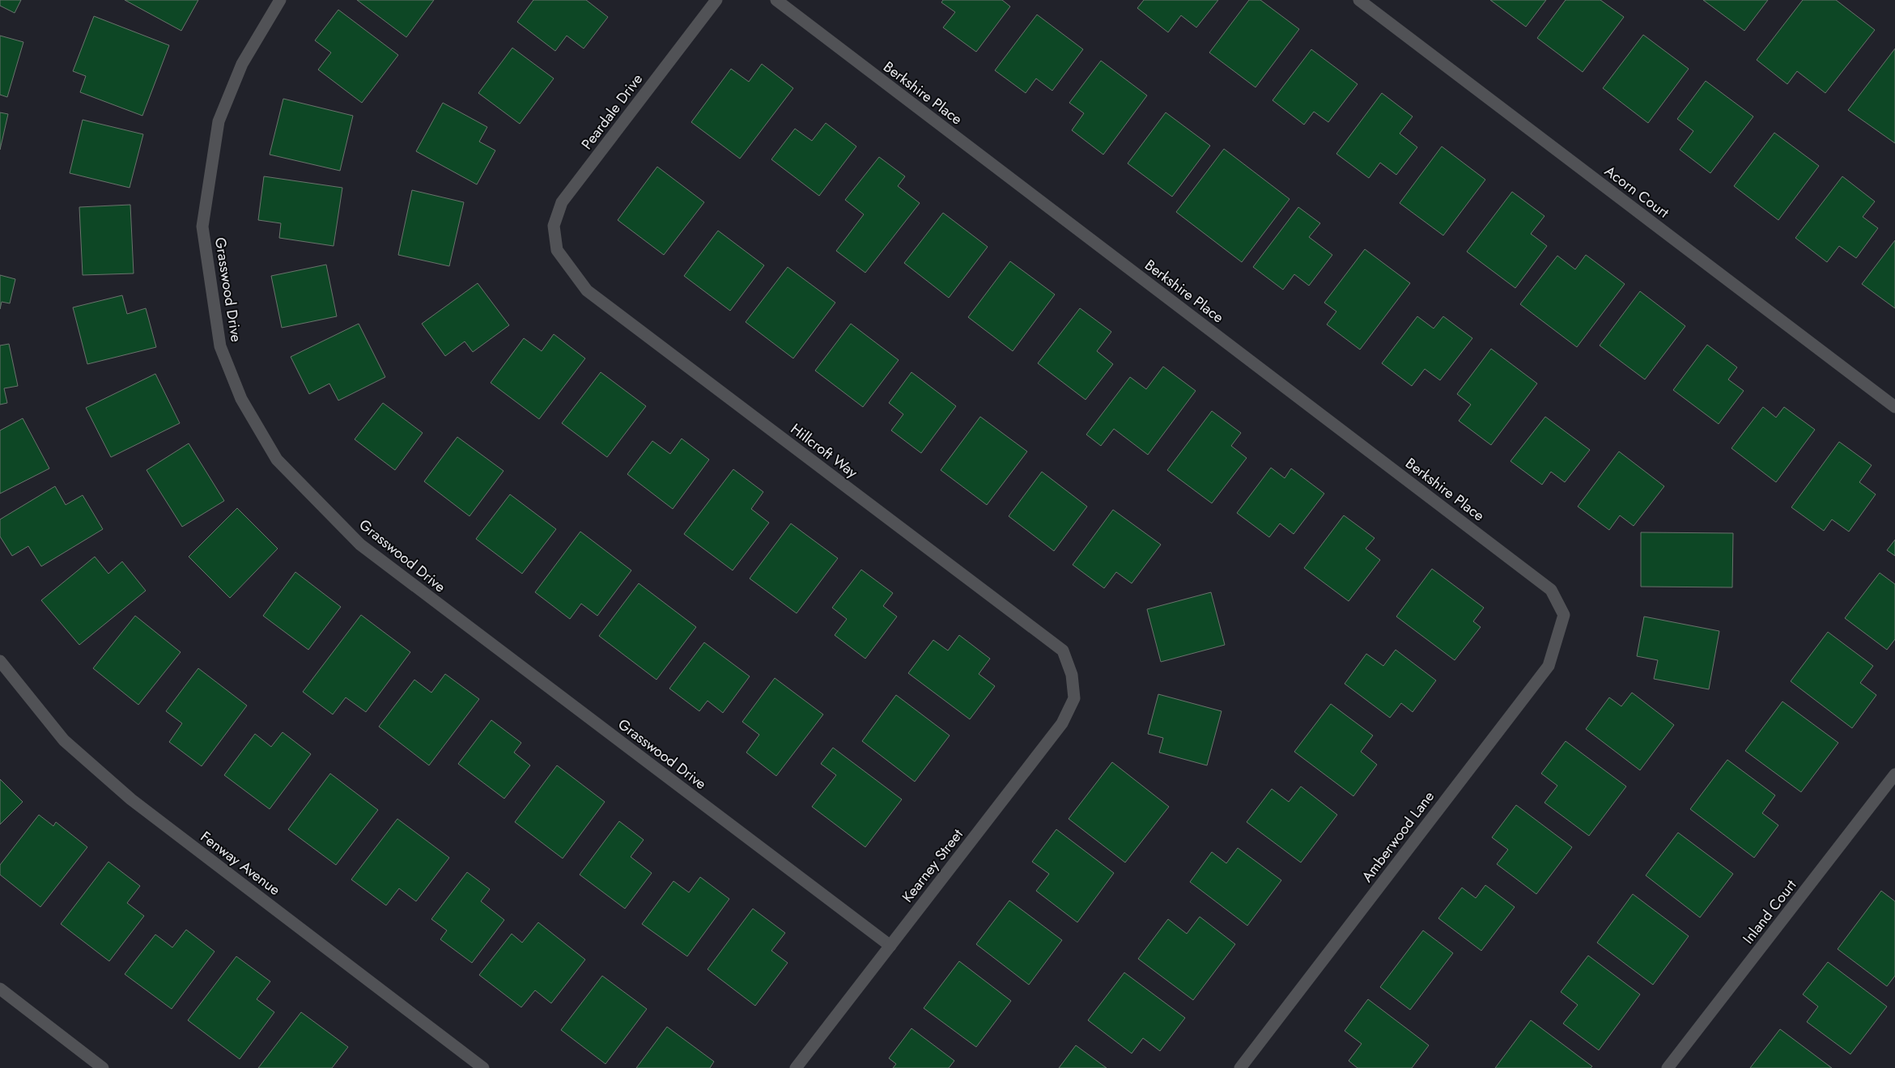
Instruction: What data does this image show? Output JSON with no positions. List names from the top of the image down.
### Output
{
  "streets": {
    "street": [
      "Berkshire Place",
      "Peardale Drive",
      "Acorn Court",
      "Grasswood Drive",
      "Hillcroft Way",
      "Amberwood Lane",
      "Fenway Avenue",
      "Kearney Street",
      "Inland Court"
    ]
  },
  "crossings": [
    ["Berkshire Place", "Amberwood Lane"],
    ["Peardale Drive", "Hillcroft Way"],
    ["Grasswood Drive", "Kearney Street"],
    ["Hillcroft Way", "Kearney Street"]
  ]
}
